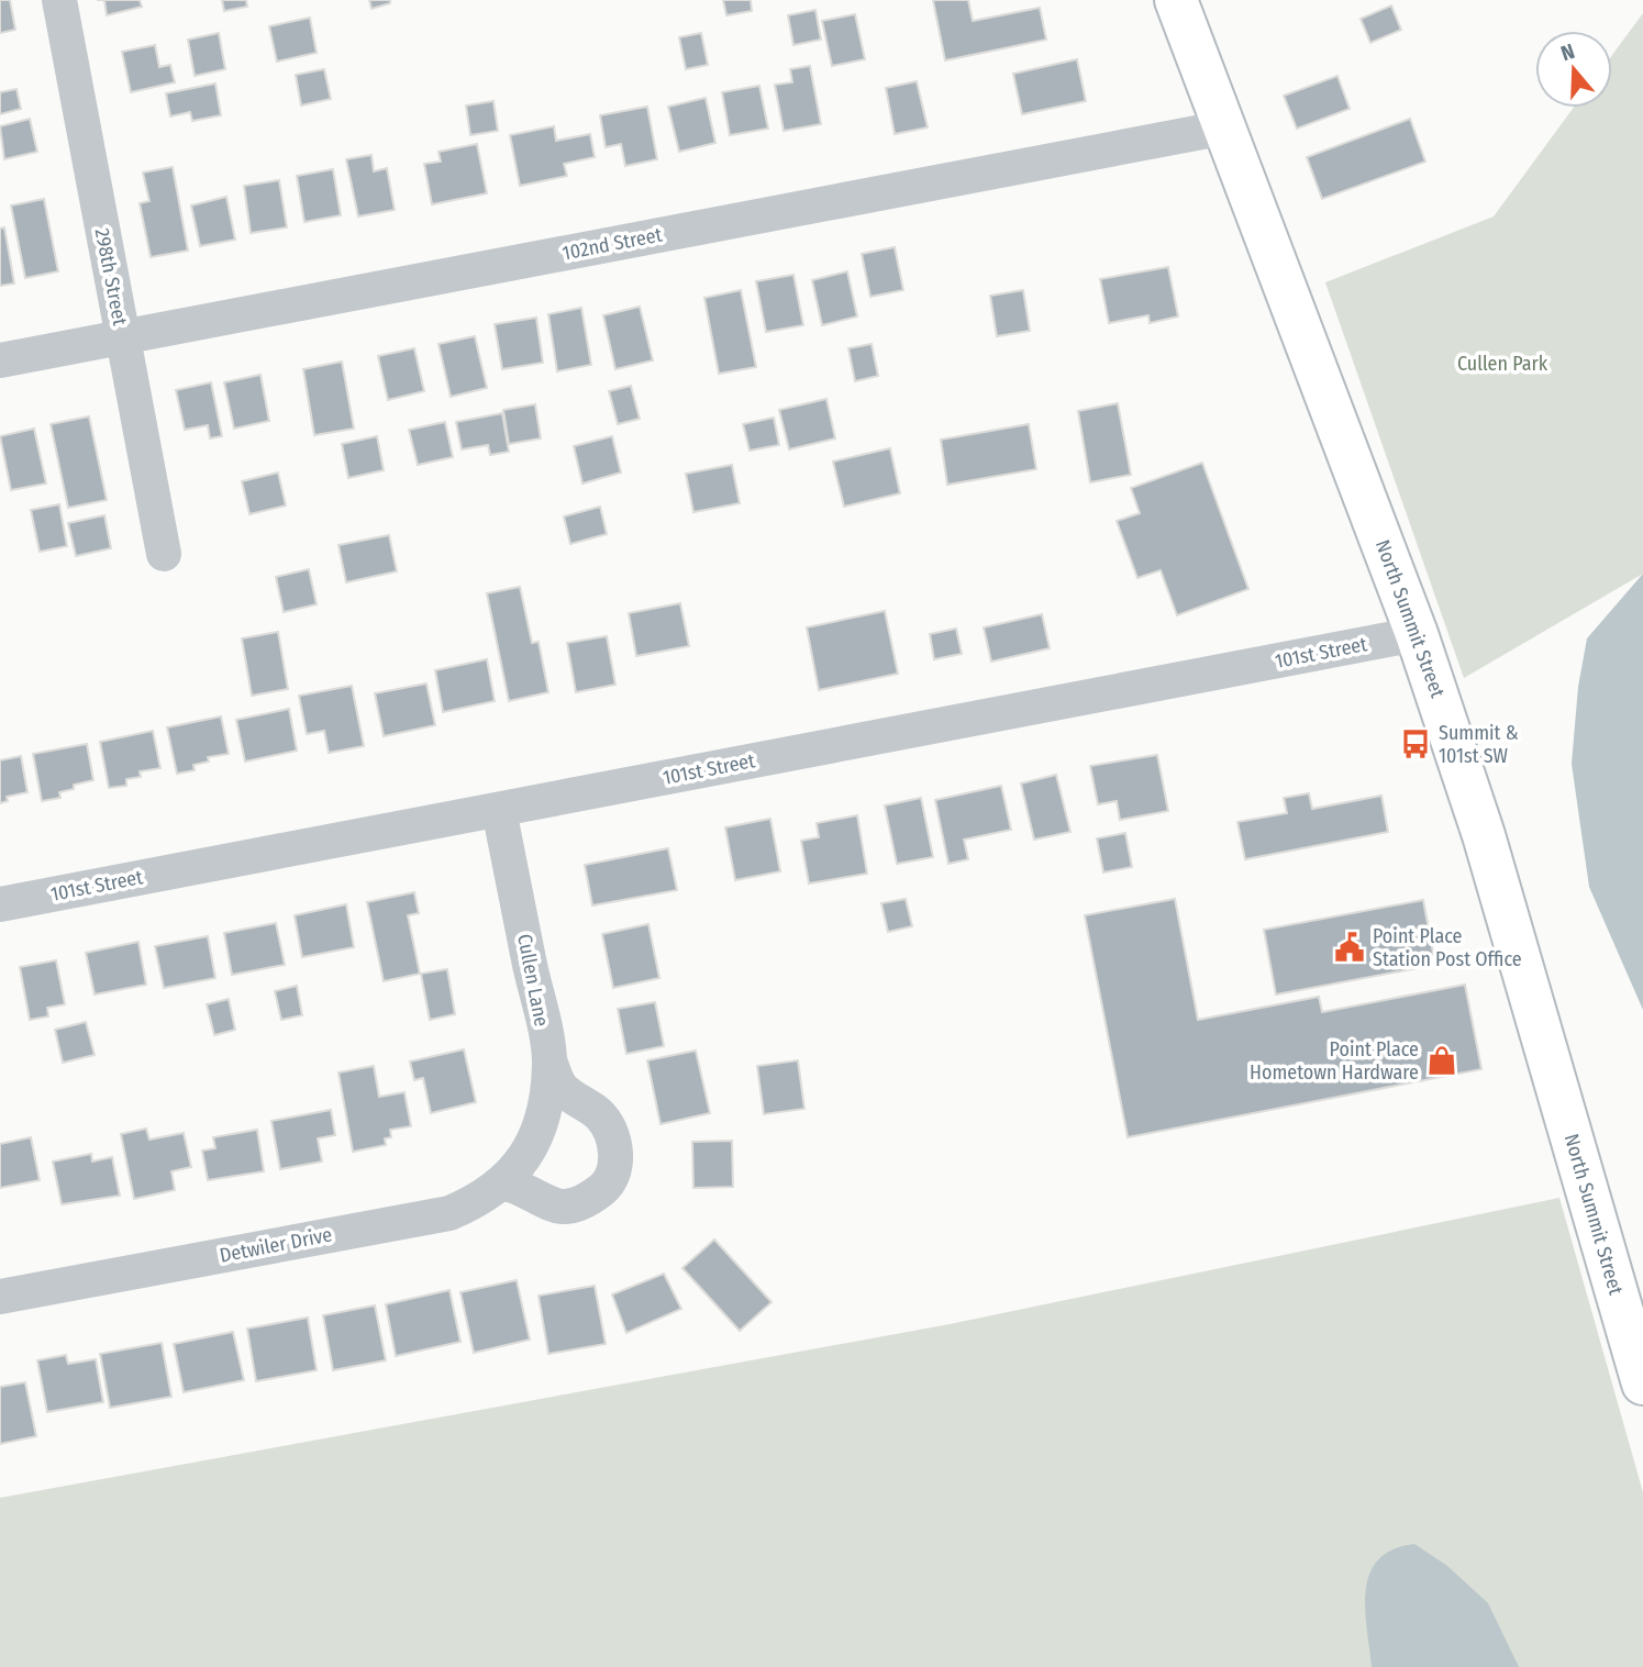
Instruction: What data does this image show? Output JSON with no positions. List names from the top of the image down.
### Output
{
  "streets": {
    "main road": ["North Summit Street"],
    "street": [
      "102nd Street",
      "298th Street",
      "101st Street",
      "Cullen Lane",
      "Detwiler Drive"
    ]
  },
  "crossings": [
    ["102nd Street", "298th Street"],
    ["102nd Street", "North Summit Street"],
    ["North Summit Street", "101st Street"],
    ["101st Street", "Cullen Lane"],
    ["Cullen Lane", "Detwiler Drive"]
  ],
  "parks": ["Cullen Park"],
  "places": {
    "bus stop": ["Summit & 101st SW"],
    "public building": ["Point Place Station Post Office"],
    "shop": ["Point Place Hometown Hardware"]
  },
  "north": "top"
}
